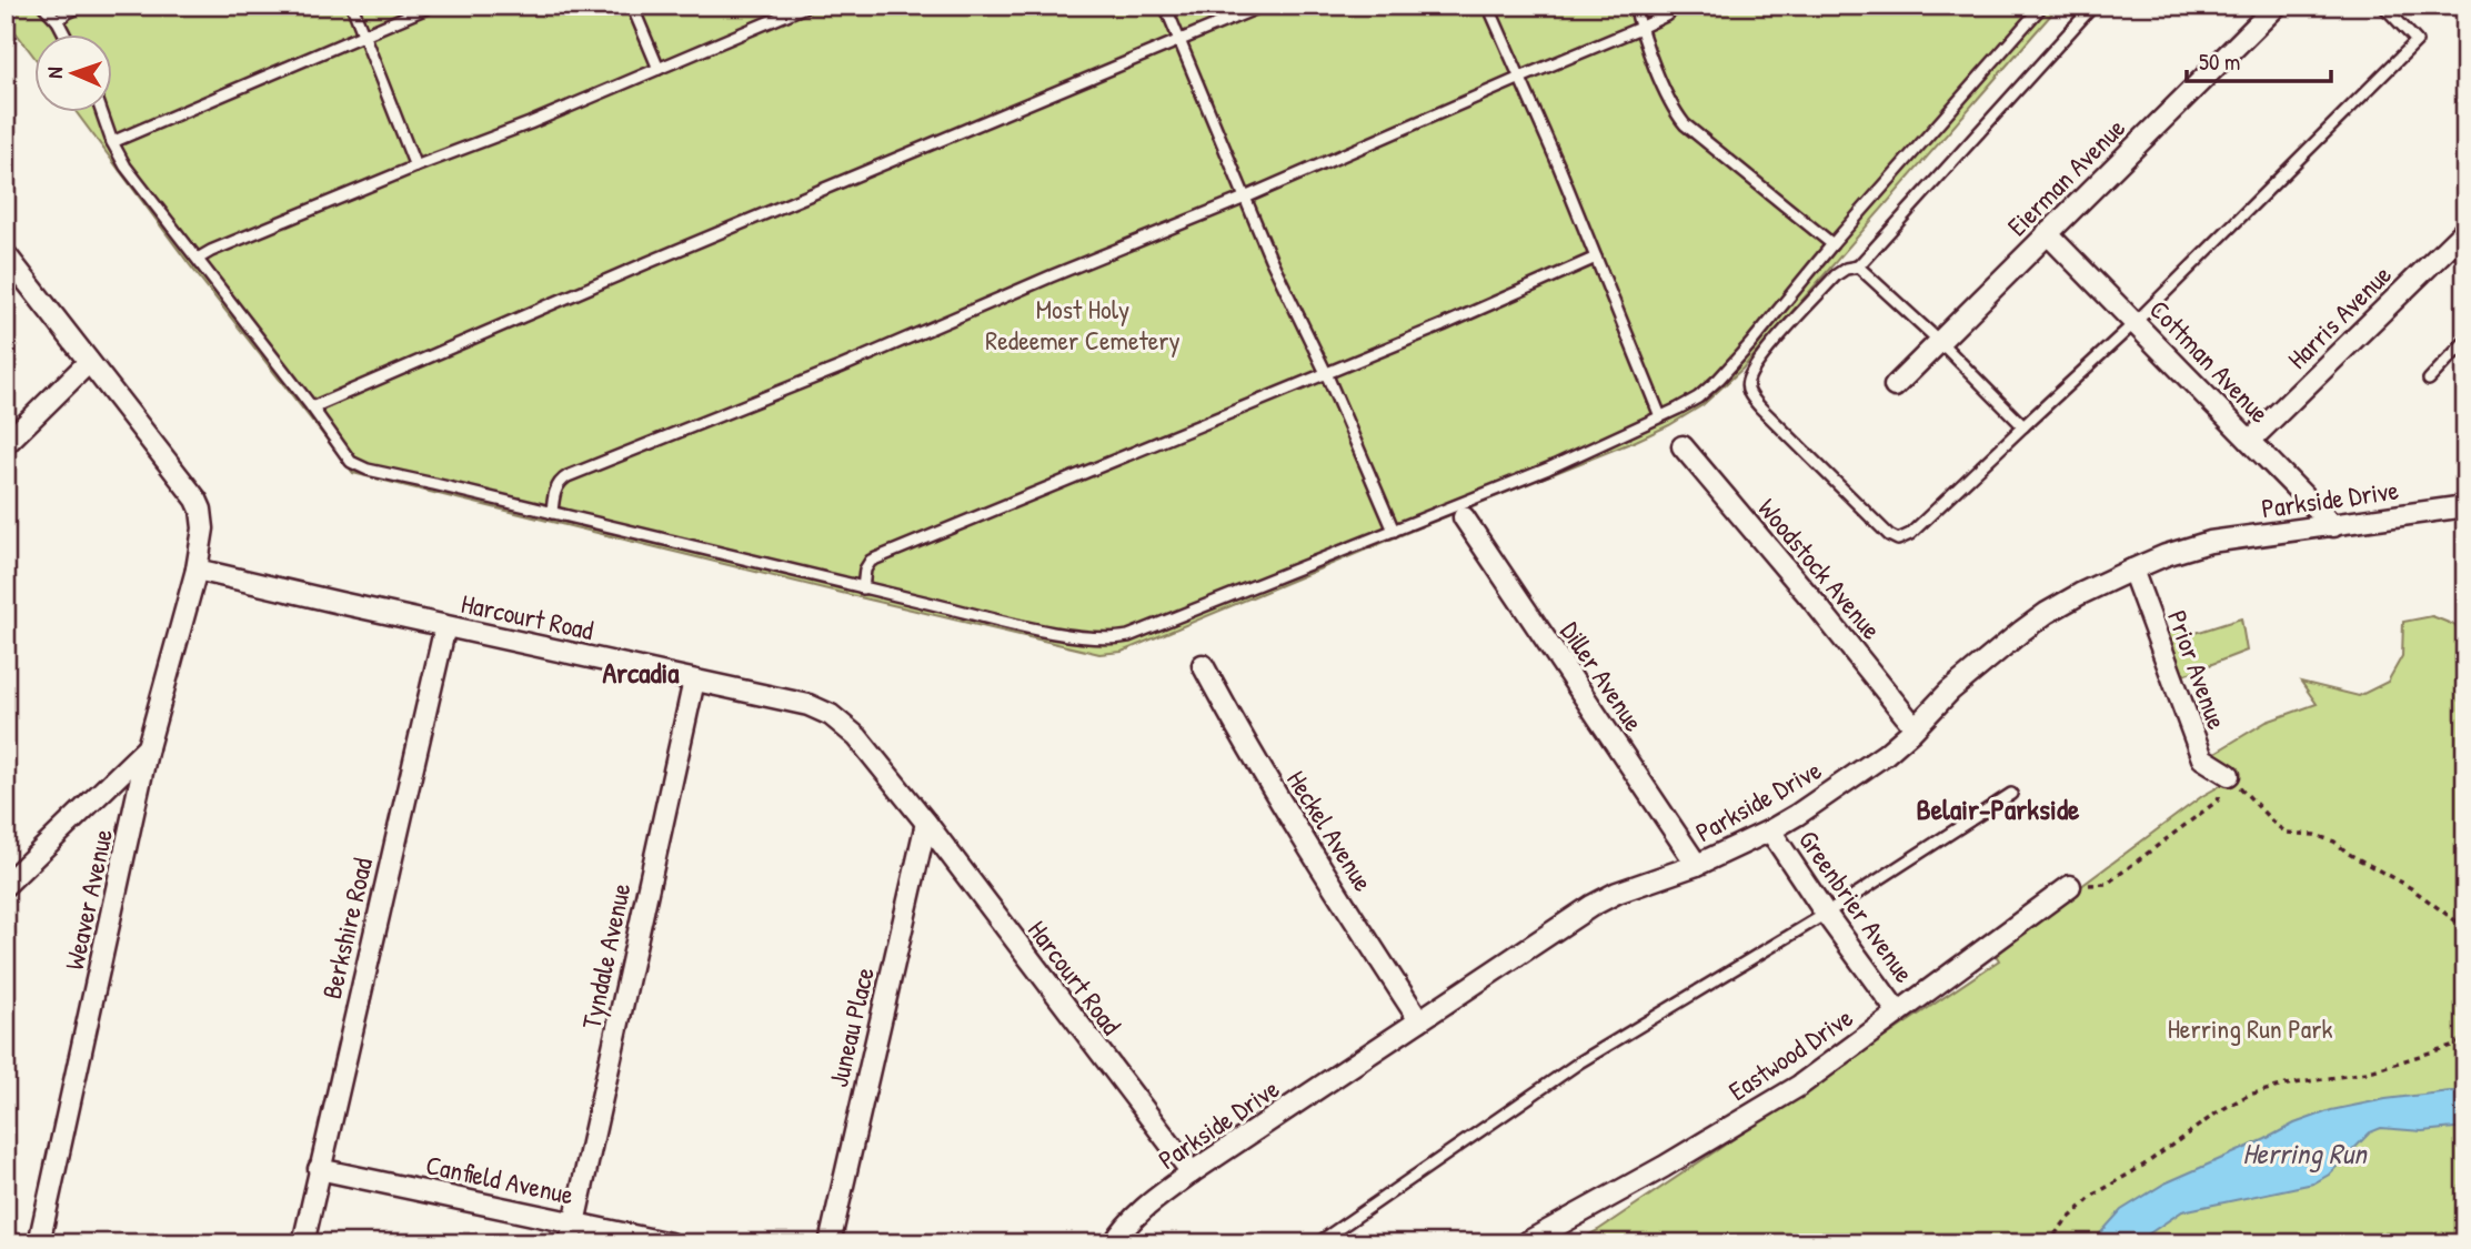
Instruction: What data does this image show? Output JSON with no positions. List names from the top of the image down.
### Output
{
  "streets": {
    "street": [
      "Eierman Avenue",
      "Harris Avenue",
      "Cottman Avenue",
      "Parkside Drive",
      "Woodstock Avenue",
      "Harcourt Road",
      "Prior Avenue",
      "Diller Avenue",
      "Heckel Avenue",
      "Weaver Avenue",
      "Greenbrier Avenue",
      "Berkshire Road",
      "Tyndale Avenue",
      "Juneau Place",
      "Eastwood Drive",
      "Canfield Avenue"
    ]
  },
  "crossings": [
    ["Eierman Avenue", "Cottman Avenue"],
    ["Harris Avenue", "Cottman Avenue"],
    ["Cottman Avenue", "Parkside Drive"],
    ["Parkside Drive", "Woodstock Avenue"],
    ["Parkside Drive", "Harcourt Road"],
    ["Parkside Drive", "Prior Avenue"],
    ["Parkside Drive", "Diller Avenue"],
    ["Parkside Drive", "Heckel Avenue"],
    ["Parkside Drive", "Greenbrier Avenue"],
    ["Harcourt Road", "Weaver Avenue"],
    ["Harcourt Road", "Berkshire Road"],
    ["Harcourt Road", "Tyndale Avenue"],
    ["Harcourt Road", "Juneau Place"],
    ["Greenbrier Avenue", "Eastwood Drive"],
    ["Berkshire Road", "Canfield Avenue"],
    ["Tyndale Avenue", "Canfield Avenue"]
  ],
  "districts": ["Arcadia", "Belair-Parkside"],
  "water": ["Herring Run"],
  "parks": ["Most Holy Redeemer Cemetery", "Herring Run Park"],
  "scale_bar": "50 m",
  "north": "left"
}
